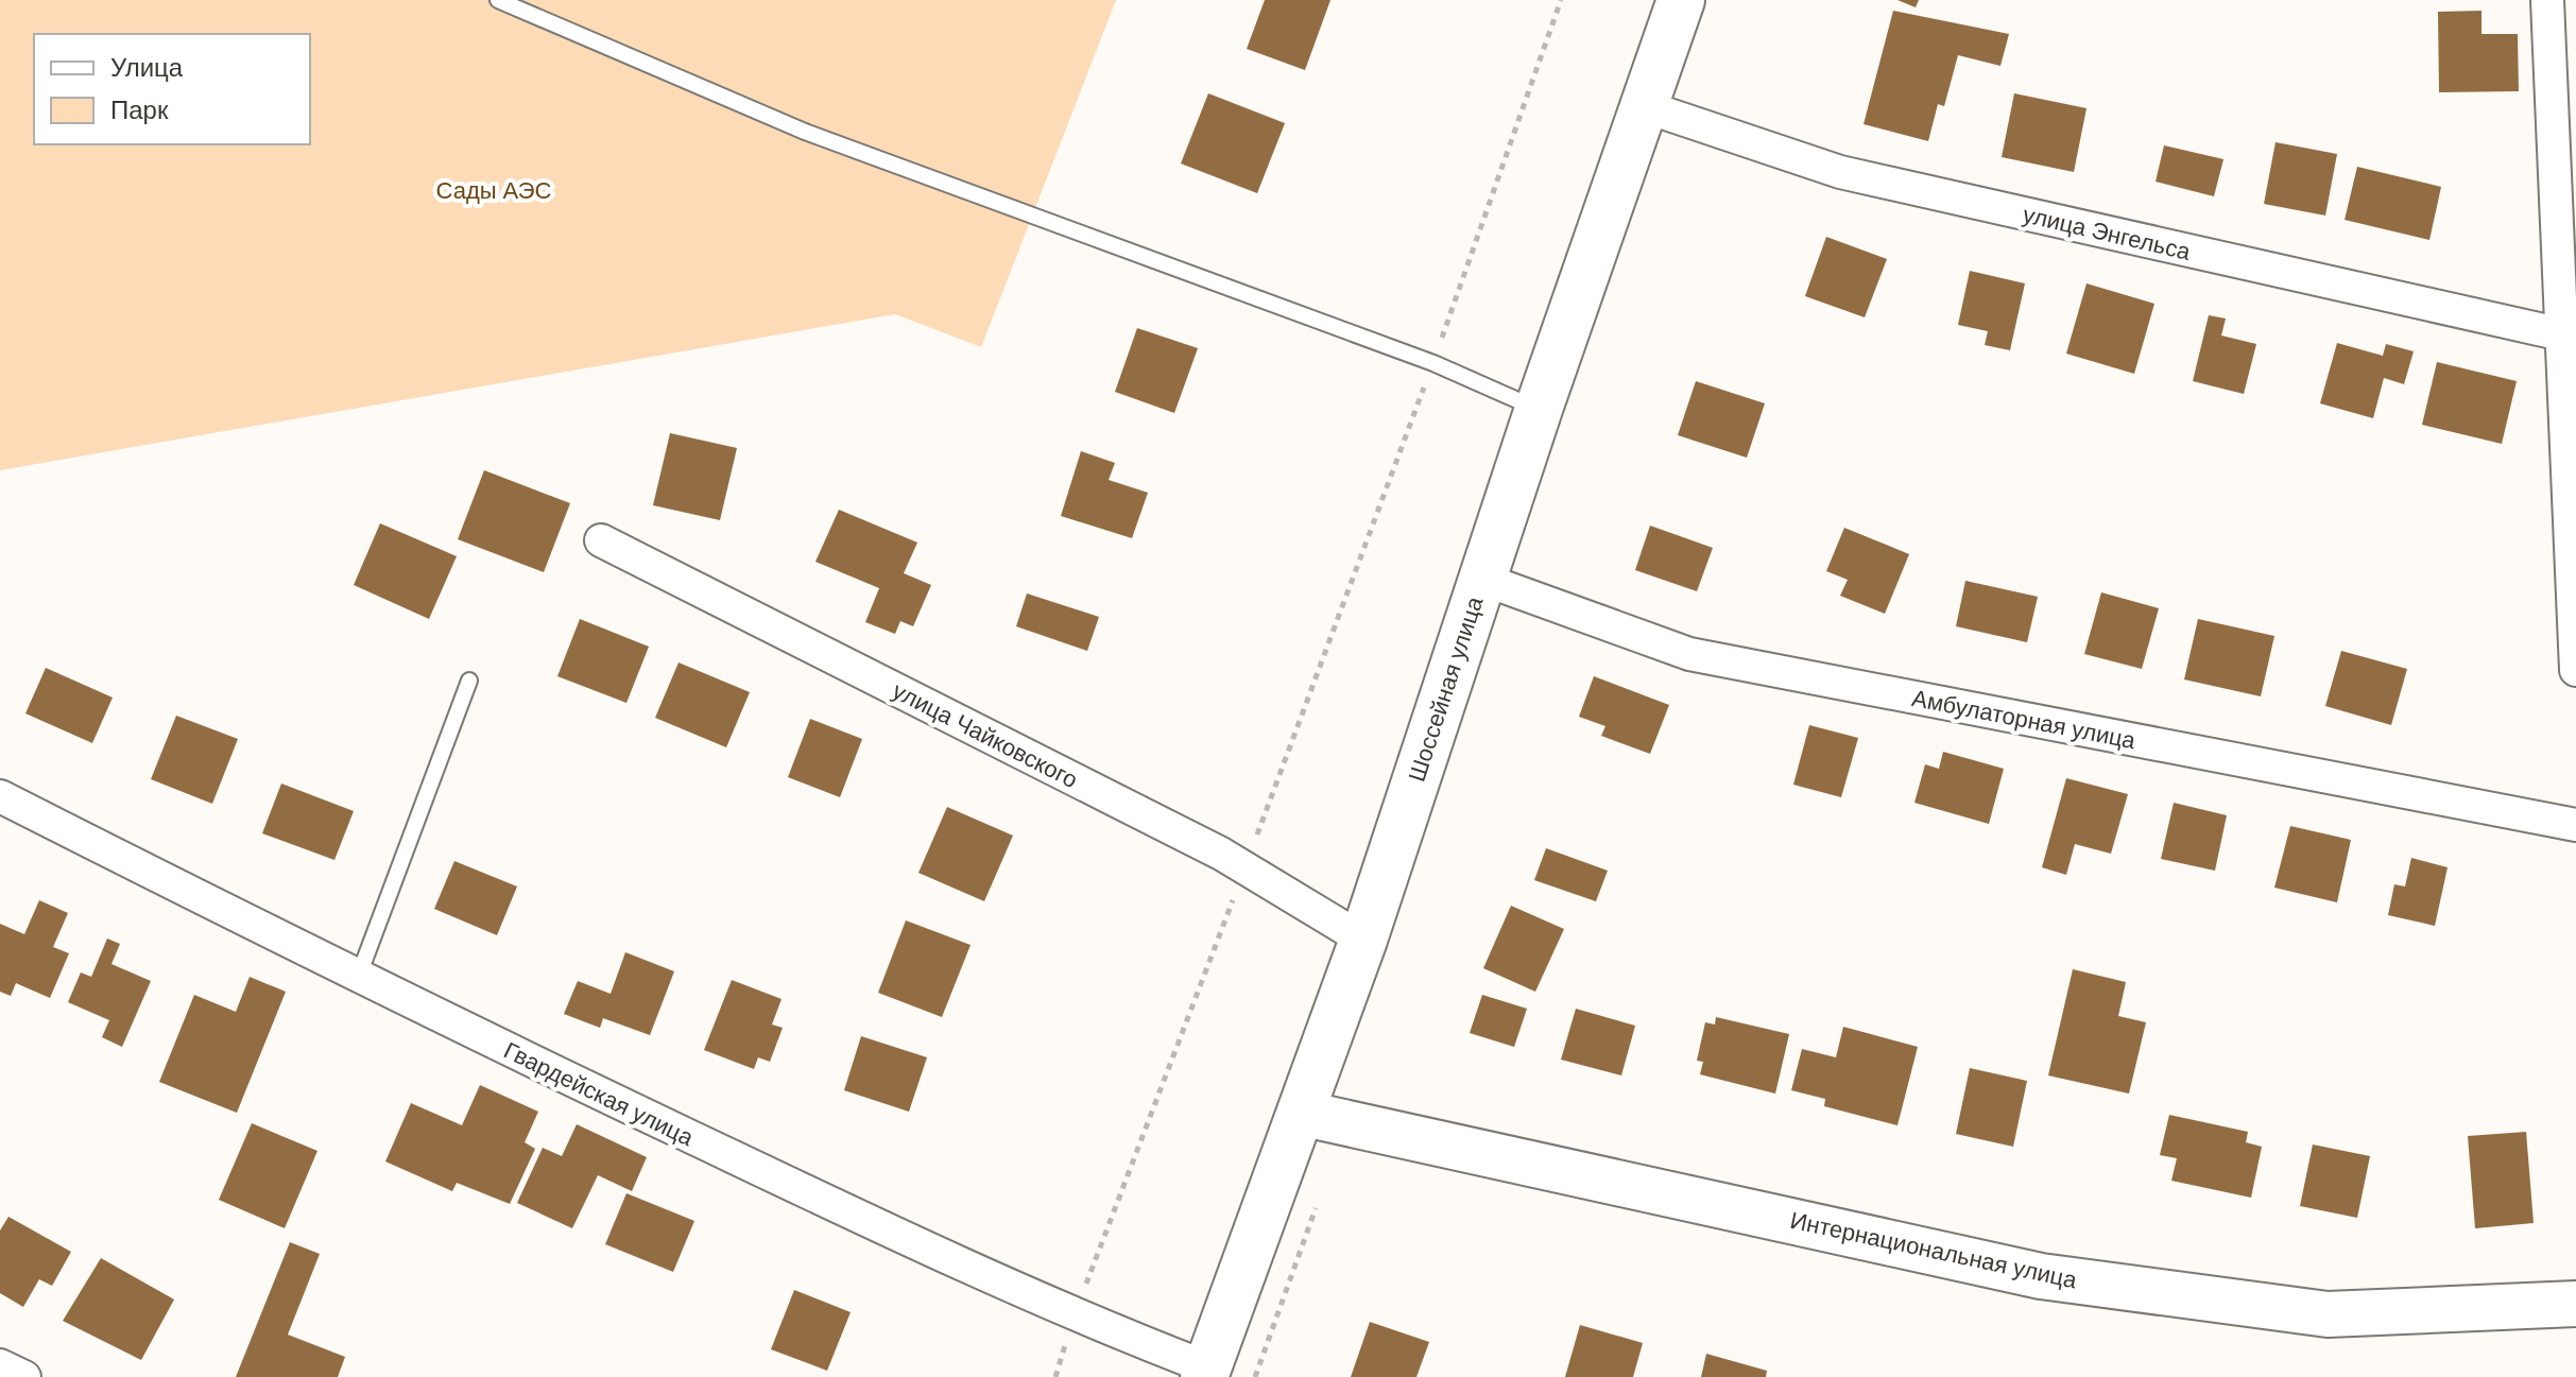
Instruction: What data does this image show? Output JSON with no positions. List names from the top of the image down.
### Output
{
  "streets": {
    "main road": ["Шоссейная улица"],
    "street": [
      "улица Энгельса",
      "Амбулаторная улица",
      "улица Чайковского",
      "Гвардейская улица",
      "Интернациональная улица"
    ]
  },
  "crossings": [
    ["улица Энгельса", "Шоссейная улица"],
    ["Шоссейная улица", "Амбулаторная улица"],
    ["Шоссейная улица", "улица Чайковского"],
    ["Шоссейная улица", "Гвардейская улица"],
    ["Шоссейная улица", "Интернациональная улица"]
  ],
  "parks": ["Сады АЭС"],
  "legend": ["Улица", "Парк"]
}
